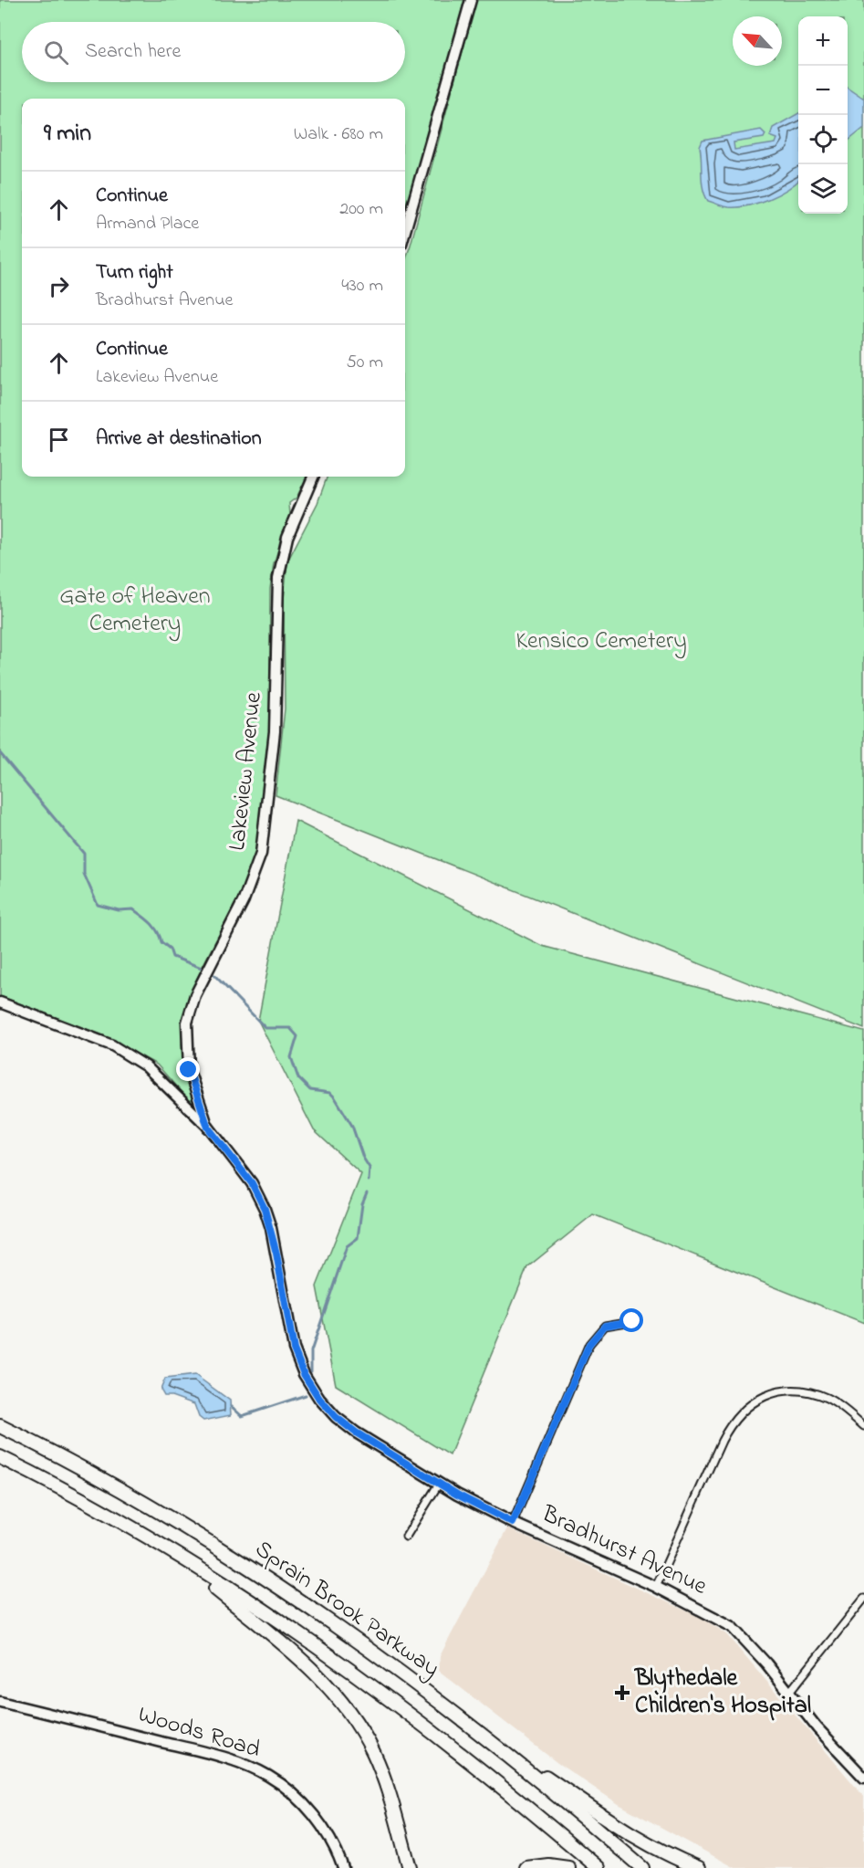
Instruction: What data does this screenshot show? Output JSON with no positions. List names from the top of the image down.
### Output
{
  "streets": {
    "highway": ["Sprain Brook Parkway"],
    "street": ["Lakeview Avenue", "Bradhurst Avenue", "Woods Road"]
  },
  "crossings": [
    ["Lakeview Avenue", "Bradhurst Avenue"]
  ],
  "parks": ["Gate of Heaven Cemetery", "Kensico Cemetery"],
  "places": {
    "health": ["Blythedale Children's Hospital"]
  },
  "north": "top left",
  "page": {
    "map_buttons": ["+", "−"],
    "search": "Search here",
    "heading": ["9 min", "Walk · 680 m"],
    "list": [
      ["Continue", "Armand Place", "200 m"],
      ["Turn right", "Bradhurst Avenue", "430 m"],
      ["Continue", "Lakeview Avenue", "50 m"],
      "Arrive at destination"
    ]
  }
}
